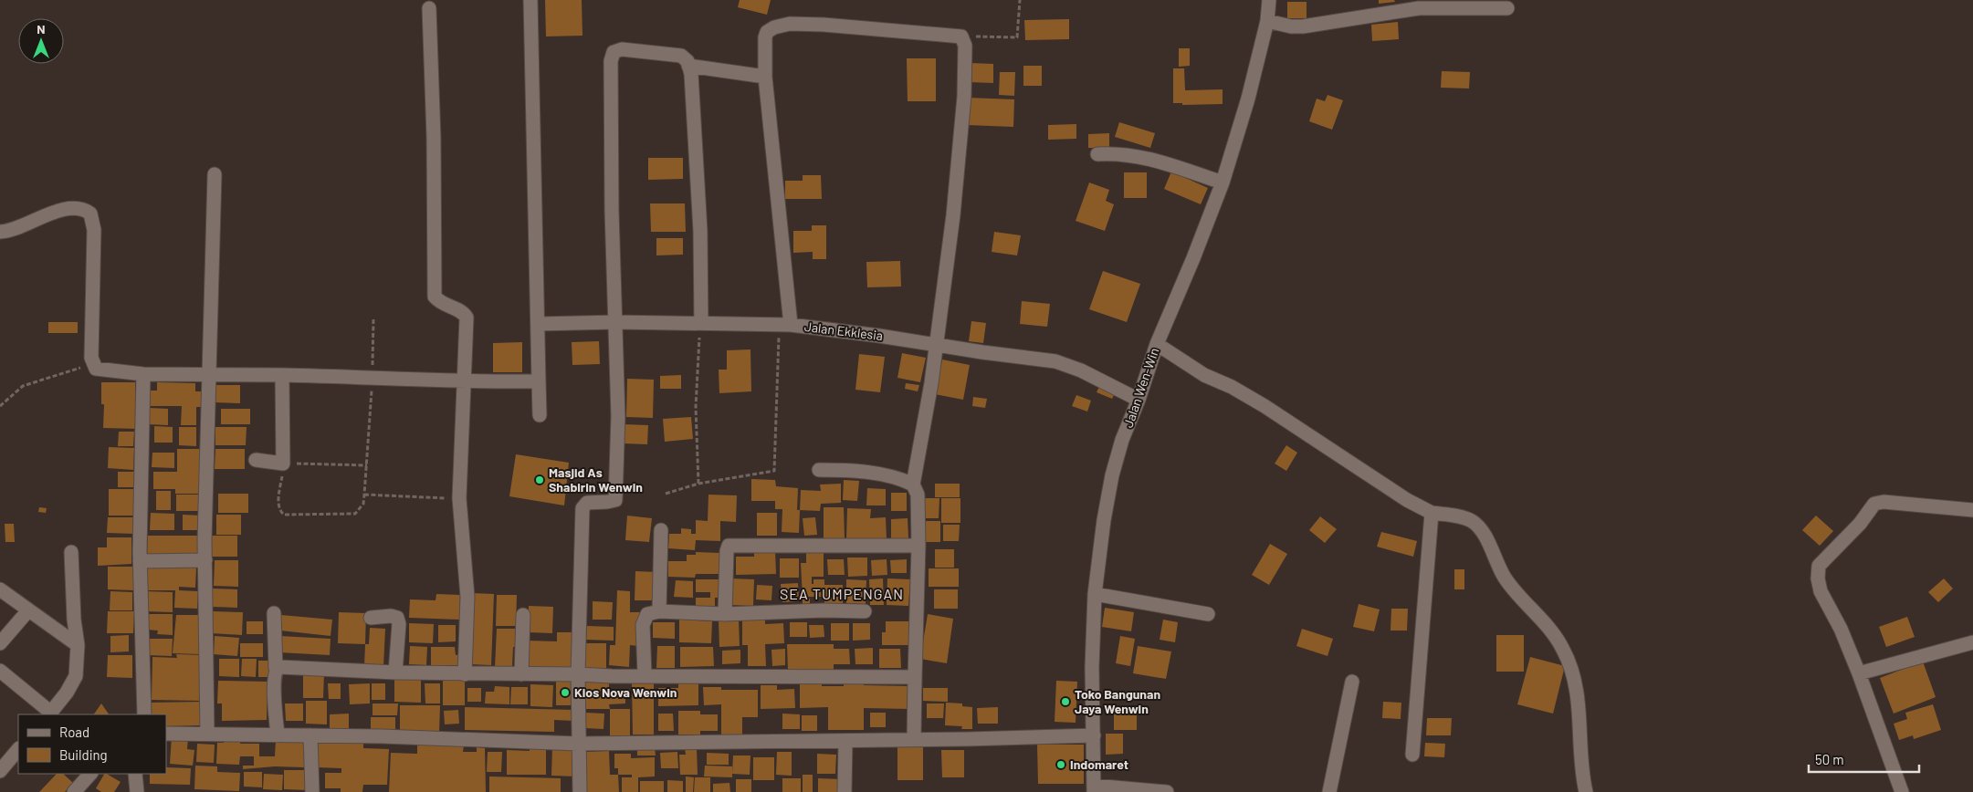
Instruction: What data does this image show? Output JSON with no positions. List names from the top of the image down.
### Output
{
  "streets": {
    "street": ["Jalan Ekklesia", "Jalan Wen-Win"]
  },
  "crossings": [
    ["Jalan Ekklesia", "Jalan Wen-Win"]
  ],
  "districts": ["SEA TUMPENGAN"],
  "places": [
    "Masjid As Shabirin Wenwin",
    "Kios Nova Wenwin",
    "Toko Bangunan Jaya Wenwin",
    "Indomaret"
  ],
  "legend": ["Road", "Building"],
  "scale_bar": "50 m",
  "north": "top"
}
